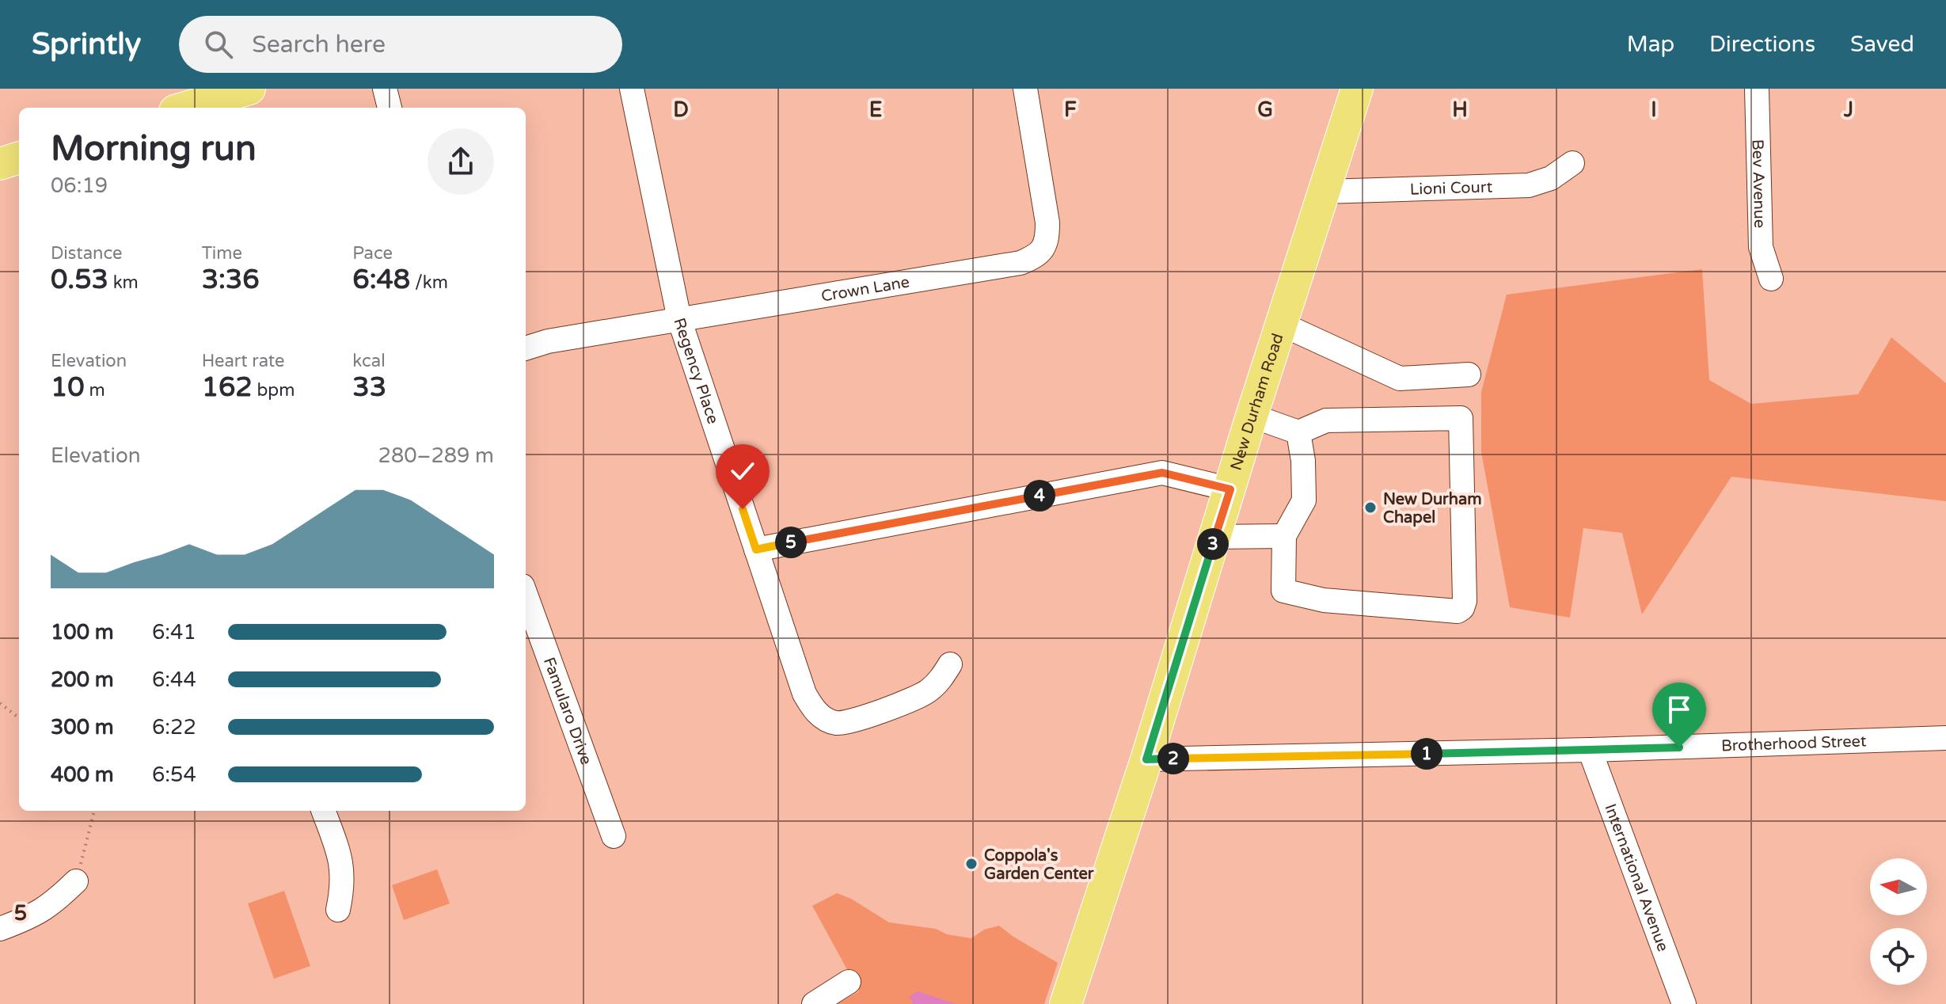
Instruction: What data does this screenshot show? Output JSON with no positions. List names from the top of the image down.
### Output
{
  "streets": {
    "main road": ["New Durham Road"],
    "street": [
      "Bev Avenue",
      "Lioni Court",
      "Crown Lane",
      "Regency Place",
      "Famularo Drive",
      "Brotherhood Street",
      "International Avenue"
    ]
  },
  "crossings": [
    ["Lioni Court", "New Durham Road"],
    ["Crown Lane", "Regency Place"],
    ["New Durham Road", "Brotherhood Street"],
    ["Brotherhood Street", "International Avenue"]
  ],
  "places": ["New Durham Chapel", "Coppola's Garden Center"],
  "north": "left",
  "page": {
    "header": "Sprintly",
    "search": "Search here",
    "nav": ["Map", "Directions", "Saved"],
    "heading": ["Morning run", "06:19"],
    "stats": [
      ["Distance", "0.53 km"],
      ["Time", "3:36"],
      ["Pace", "6:48 /km"],
      ["Elevation", "10 m"],
      ["Heart rate", "162 bpm"],
      ["kcal", "33"]
    ],
    "chart": ["Elevation", "280–289 m"],
    "pins": [
      "4",
      "5",
      "3",
      "1",
      "2"
    ],
    "list": [
      {
        "name": "100 m",
        "note": "6:41"
      },
      {
        "name": "200 m",
        "note": "6:44"
      },
      {
        "name": "300 m",
        "note": "6:22"
      },
      {
        "name": "400 m",
        "note": "6:54"
      }
    ]
  },
  "grid": {
    "columns": [
      "D",
      "E",
      "F",
      "G",
      "H",
      "I",
      "J"
    ],
    "rows": ["5"]
  }
}
